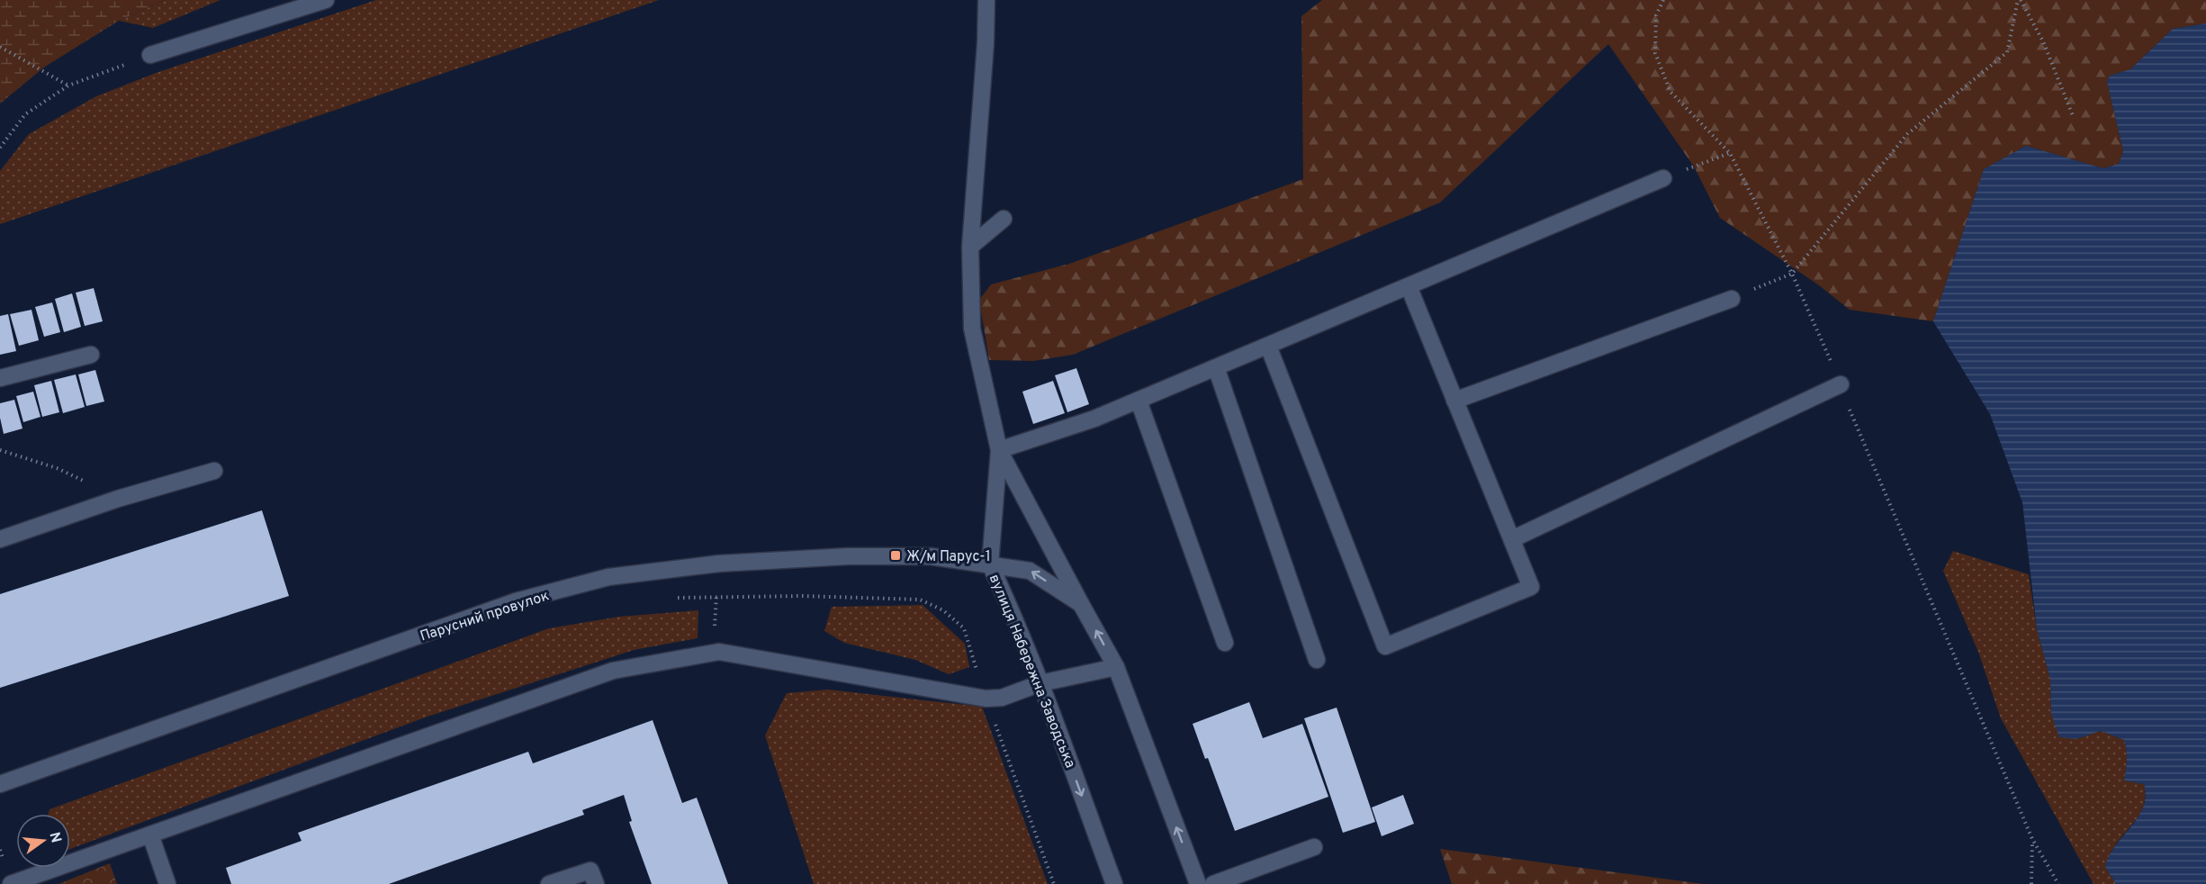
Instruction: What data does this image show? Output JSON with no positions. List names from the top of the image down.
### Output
{
  "streets": {
    "street": ["Парусний провулок", "вулиця Набережна Заводська"]
  },
  "crossings": [
    ["Парусний провулок", "вулиця Набережна Заводська"]
  ],
  "places": {
    "transit": ["Ж/м Парус-1"]
  },
  "north": "right"
}
